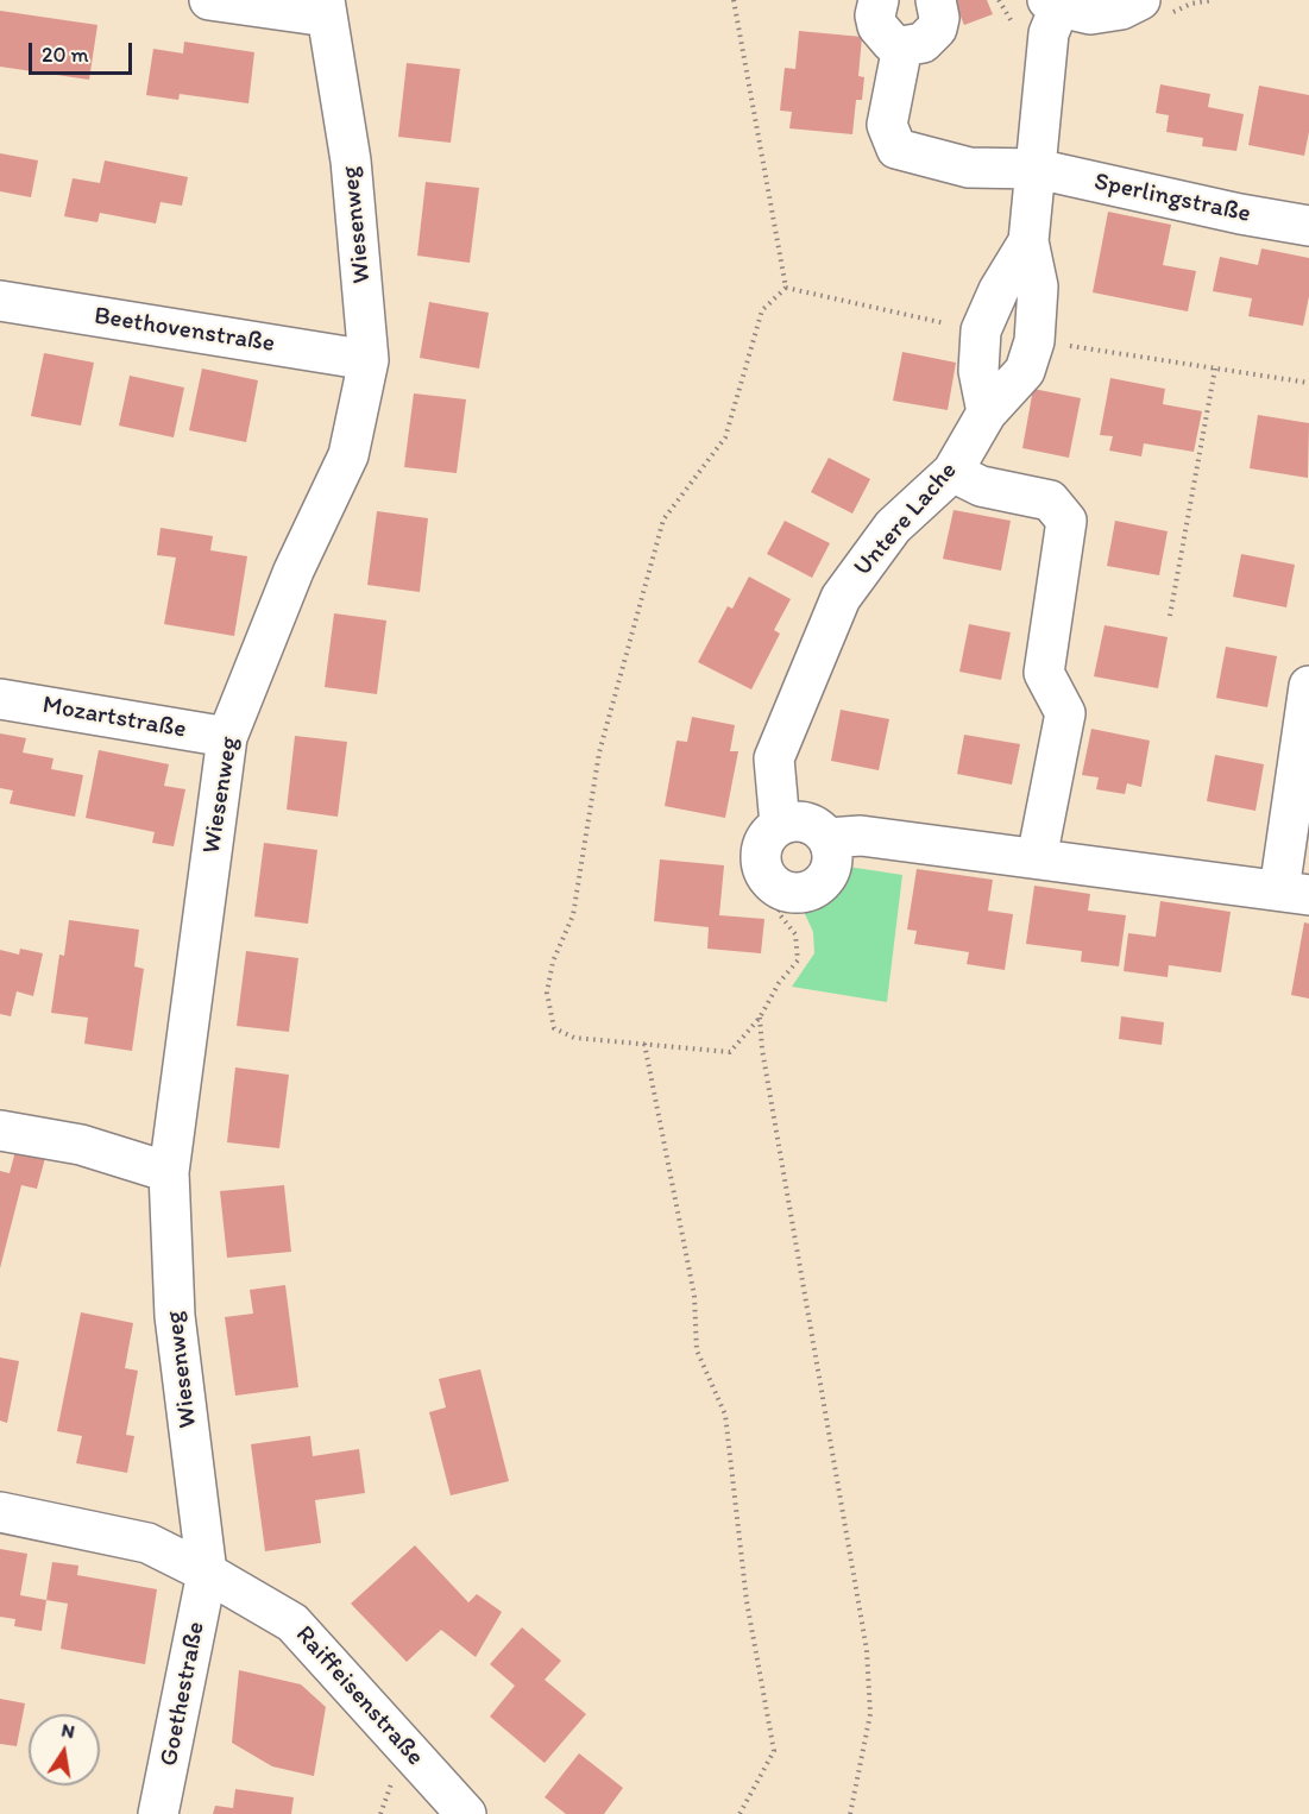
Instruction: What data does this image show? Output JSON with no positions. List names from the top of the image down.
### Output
{
  "streets": {
    "street": [
      "Sperlingstraße",
      "Wiesenweg",
      "Beethovenstraße",
      "Untere Lache",
      "Mozartstraße",
      "Goethestraße",
      "Raiffeisenstraße"
    ]
  },
  "crossings": [
    ["Wiesenweg", "Beethovenstraße"],
    ["Wiesenweg", "Mozartstraße"],
    ["Wiesenweg", "Goethestraße"],
    ["Wiesenweg", "Raiffeisenstraße"],
    ["Goethestraße", "Raiffeisenstraße"]
  ],
  "scale_bar": "20 m",
  "north": "top"
}
